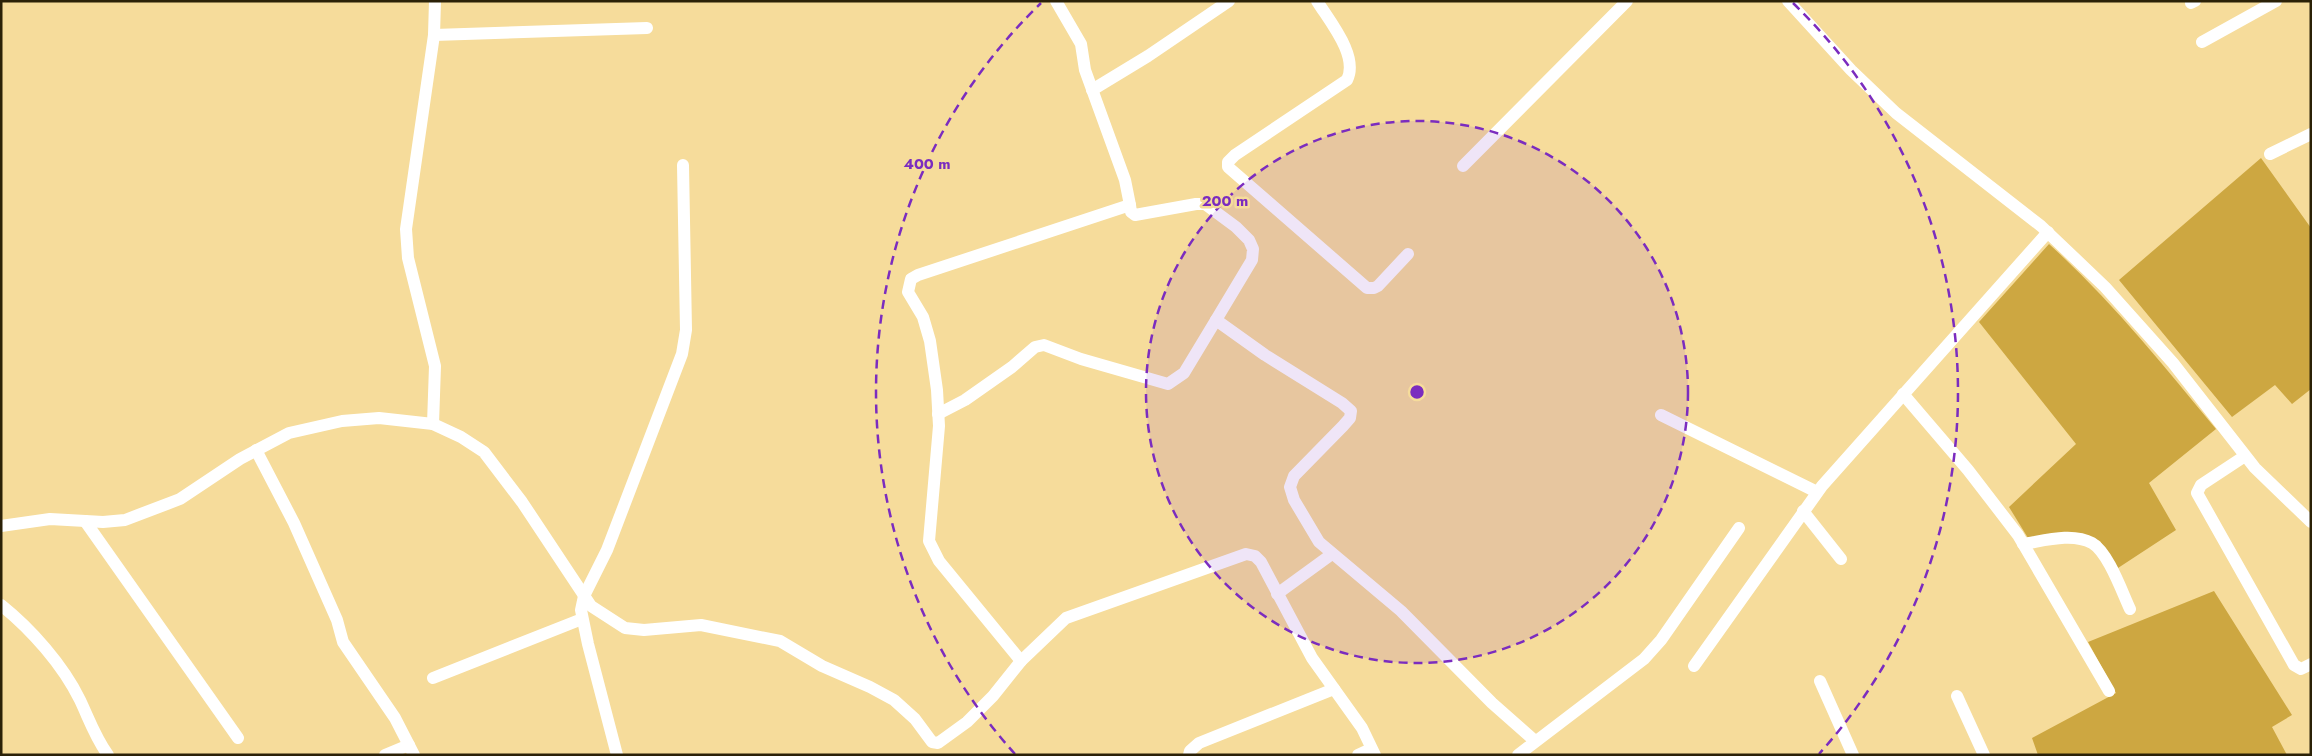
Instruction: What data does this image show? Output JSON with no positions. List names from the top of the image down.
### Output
{
  "rings": ["400 m", "200 m"]
}
